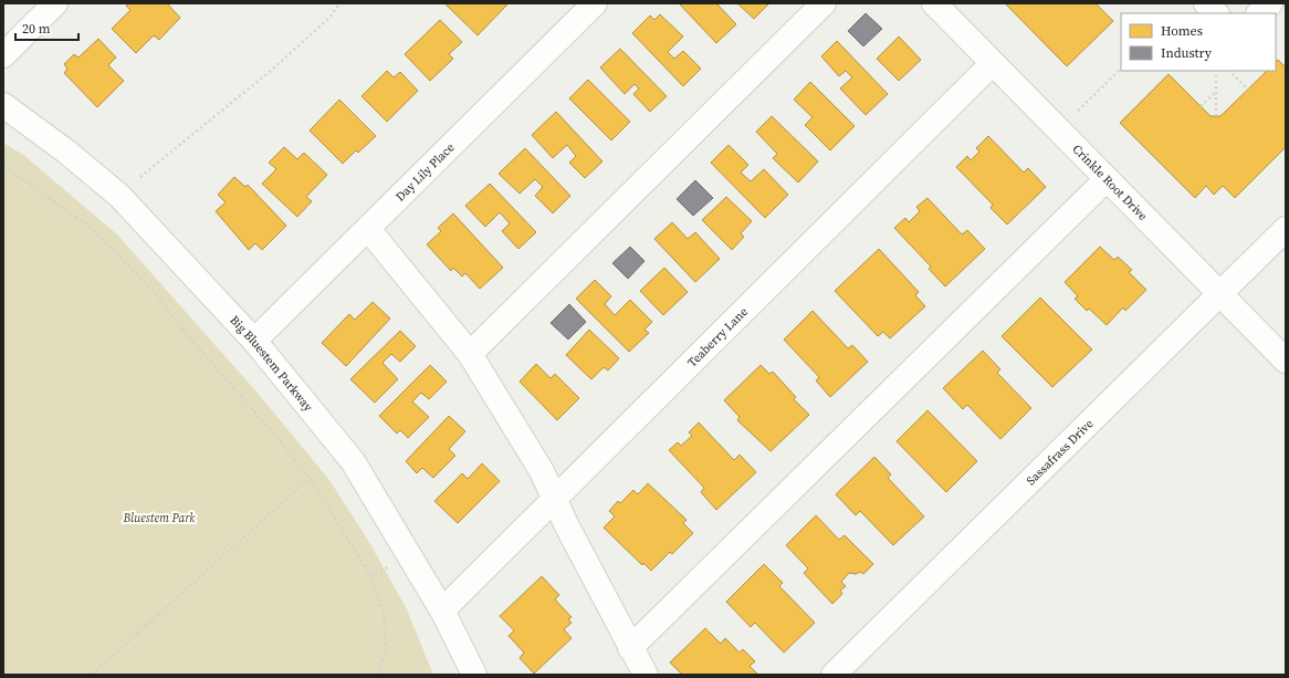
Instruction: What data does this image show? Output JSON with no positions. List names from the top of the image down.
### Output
{
  "streets": {
    "street": [
      "Day Lily Place",
      "Crinkle Root Drive",
      "Teaberry Lane",
      "Big Bluestem Parkway",
      "Sassafrass Drive"
    ]
  },
  "crossings": [
    ["Day Lily Place", "Big Bluestem Parkway"],
    ["Crinkle Root Drive", "Teaberry Lane"],
    ["Crinkle Root Drive", "Sassafrass Drive"],
    ["Teaberry Lane", "Big Bluestem Parkway"]
  ],
  "parks": ["Bluestem Park"],
  "legend": ["Homes", "Industry"],
  "scale_bar": "20 m"
}
